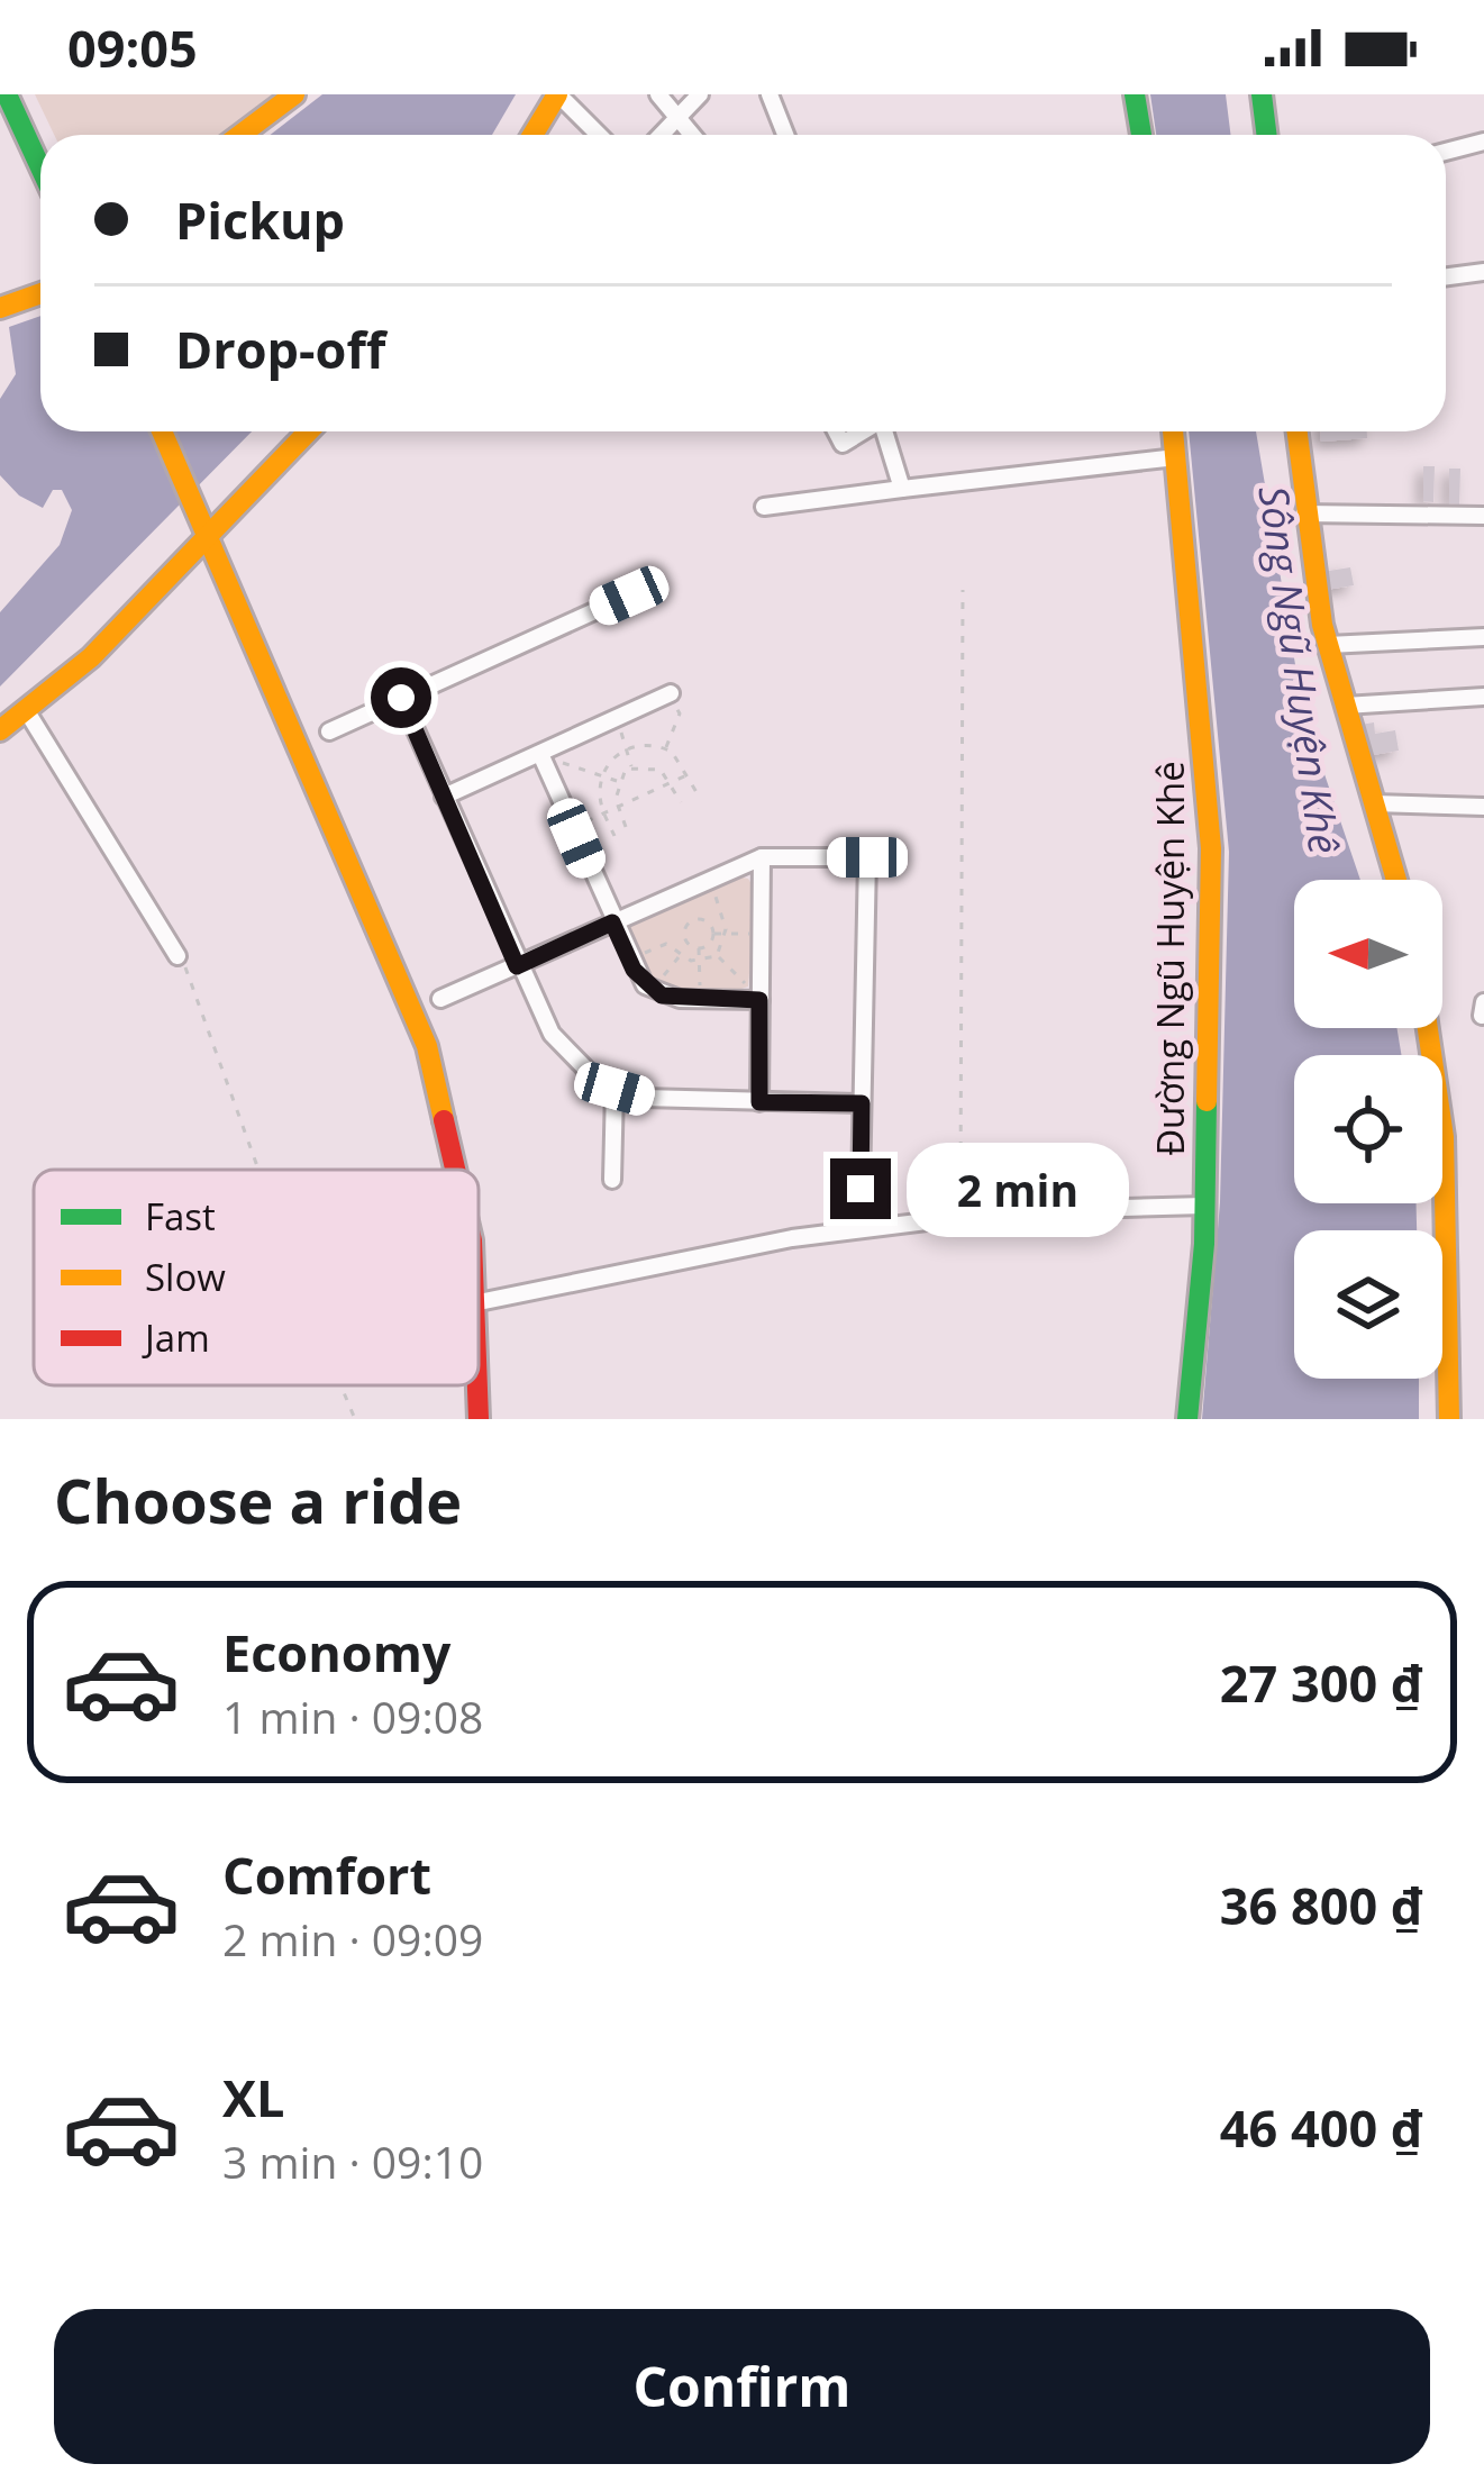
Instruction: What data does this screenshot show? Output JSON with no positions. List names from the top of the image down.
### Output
{
  "streets": {
    "street": ["Đường Ngũ Huyện Khê"]
  },
  "water": ["Sông Ngũ Huyện Khê"],
  "legend": ["Fast", "Slow", "Jam"],
  "north": "left",
  "page": {
    "status": "09:05",
    "banner": ["Pickup", "Drop-off"],
    "bubble": "2 min",
    "heading": "Choose a ride",
    "list": [
      {
        "name": "Economy",
        "note": "1 min · 09:08",
        "value": "27 300 ₫"
      },
      {
        "name": "Comfort",
        "note": "2 min · 09:09",
        "value": "36 800 ₫"
      },
      {
        "name": "XL",
        "note": "3 min · 09:10",
        "value": "46 400 ₫"
      }
    ],
    "buttons": "Confirm"
  }
}
